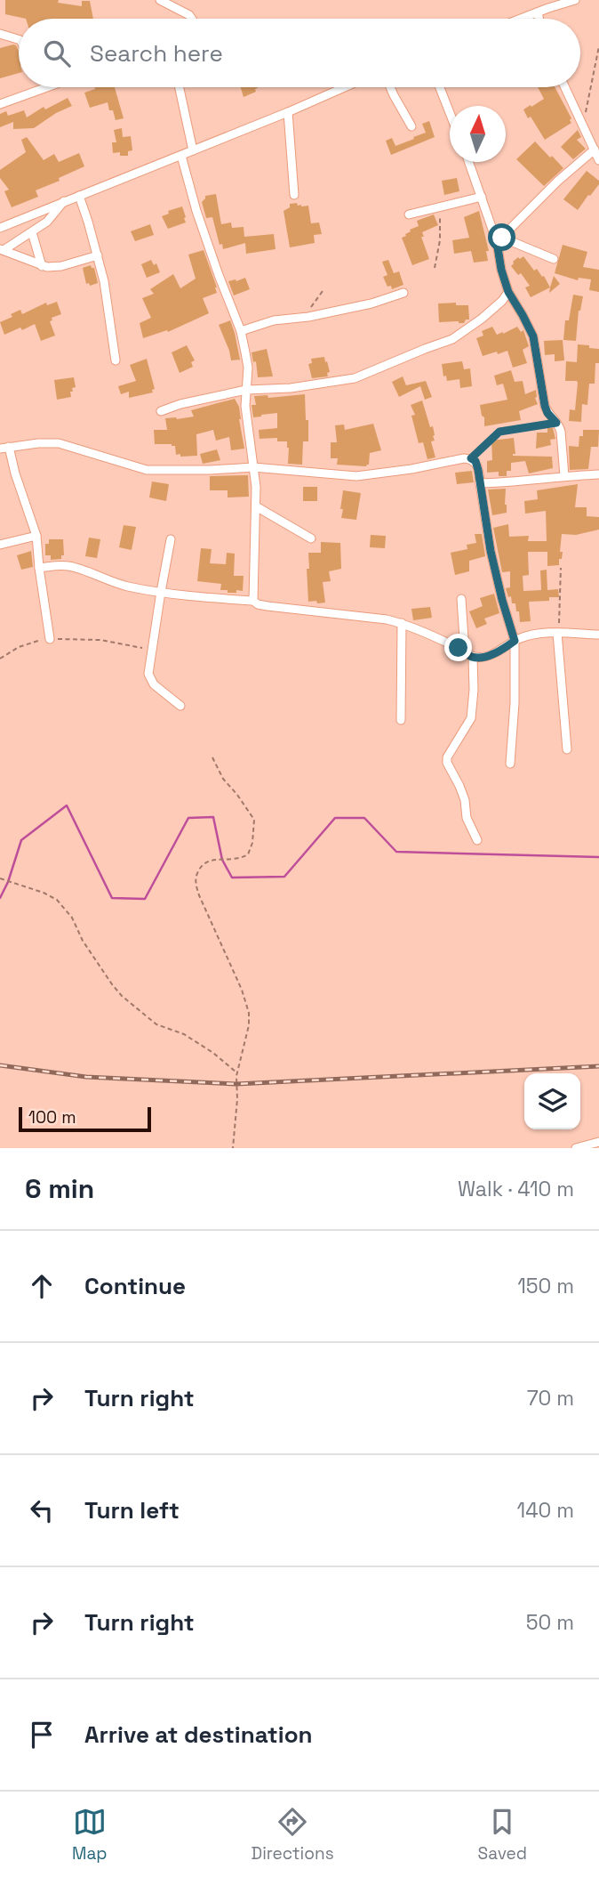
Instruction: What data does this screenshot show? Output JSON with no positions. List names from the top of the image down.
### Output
{
  "scale_bar": "100 m",
  "north": "top",
  "page": {
    "search": "Search here",
    "scale": "100 m",
    "heading": ["6 min", "Walk · 410 m"],
    "list": [
      ["Continue", "150 m"],
      ["Turn right", "70 m"],
      ["Turn left", "140 m"],
      ["Turn right", "50 m"],
      "Arrive at destination"
    ],
    "nav": ["Map", "Directions", "Saved"]
  }
}
